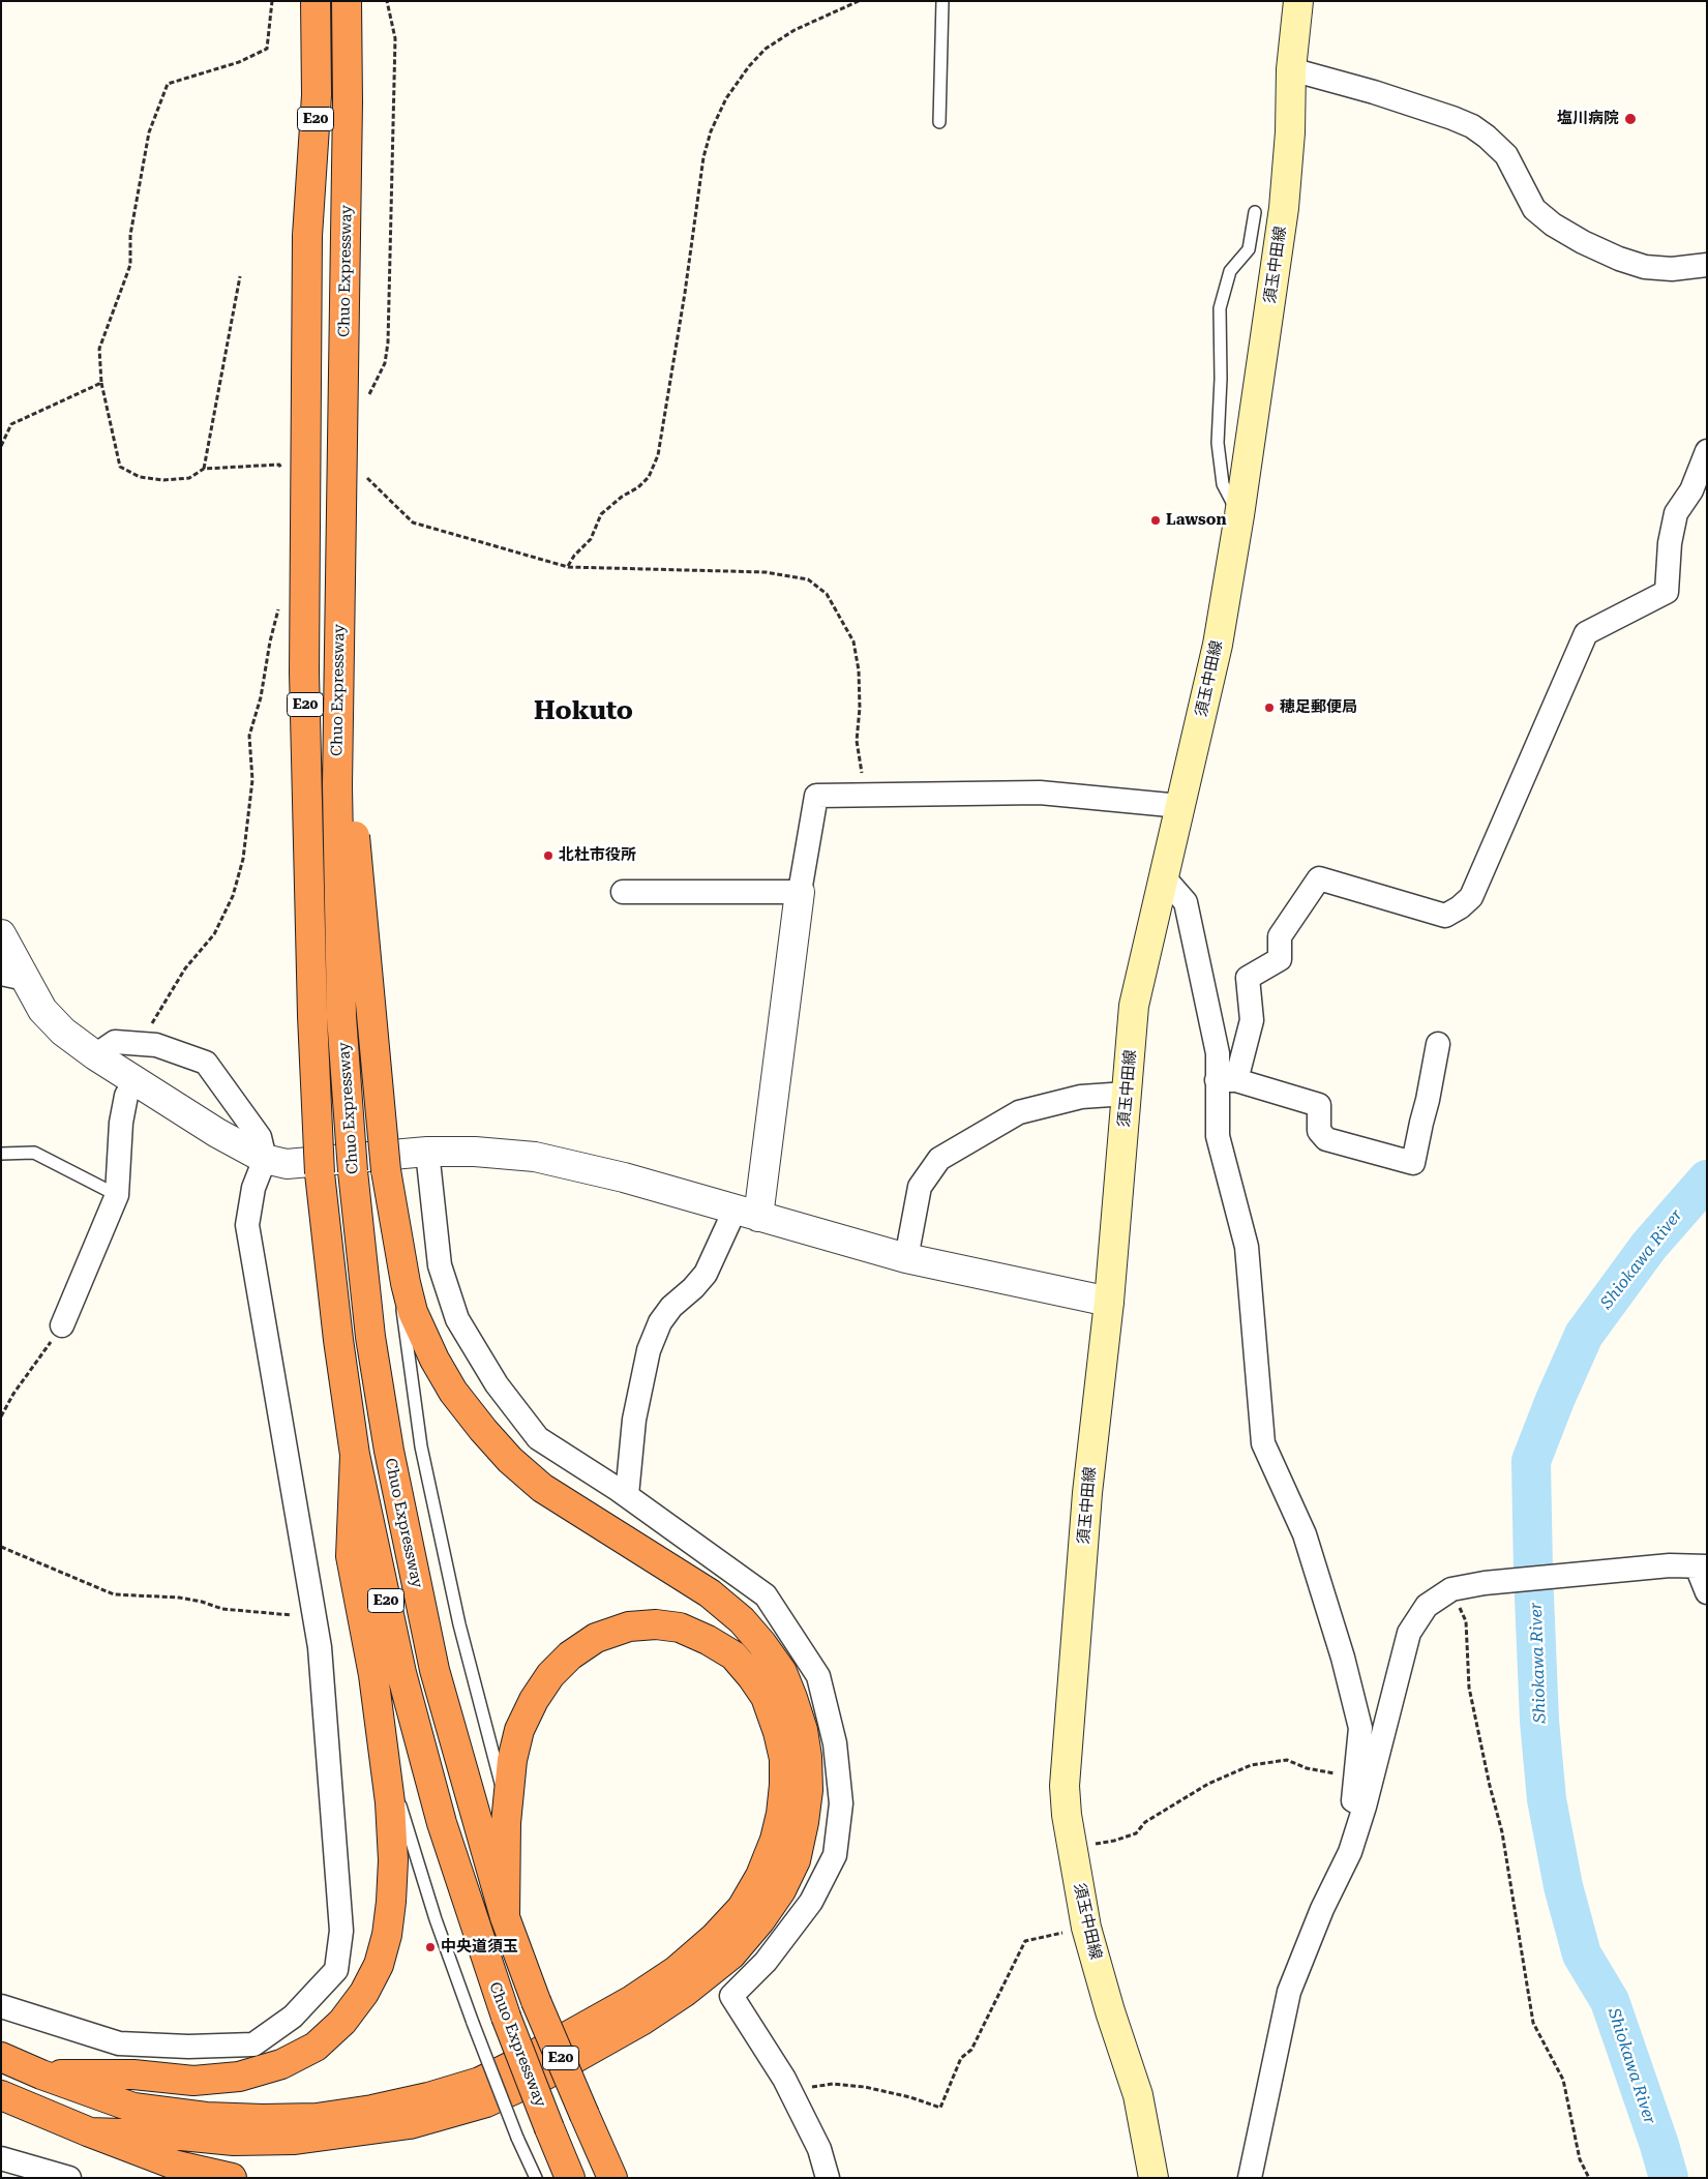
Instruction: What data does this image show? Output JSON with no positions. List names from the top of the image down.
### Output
{
  "streets": {
    "highway": ["E20", "Chuo Expressway"],
    "main road": ["須玉中田線"]
  },
  "districts": ["Hokuto"],
  "water": ["Shiokawa River"],
  "places": [
    "塩川病院",
    "Lawson",
    "穂足郵便局",
    "北杜市役所",
    "中央道須玉"
  ]
}
